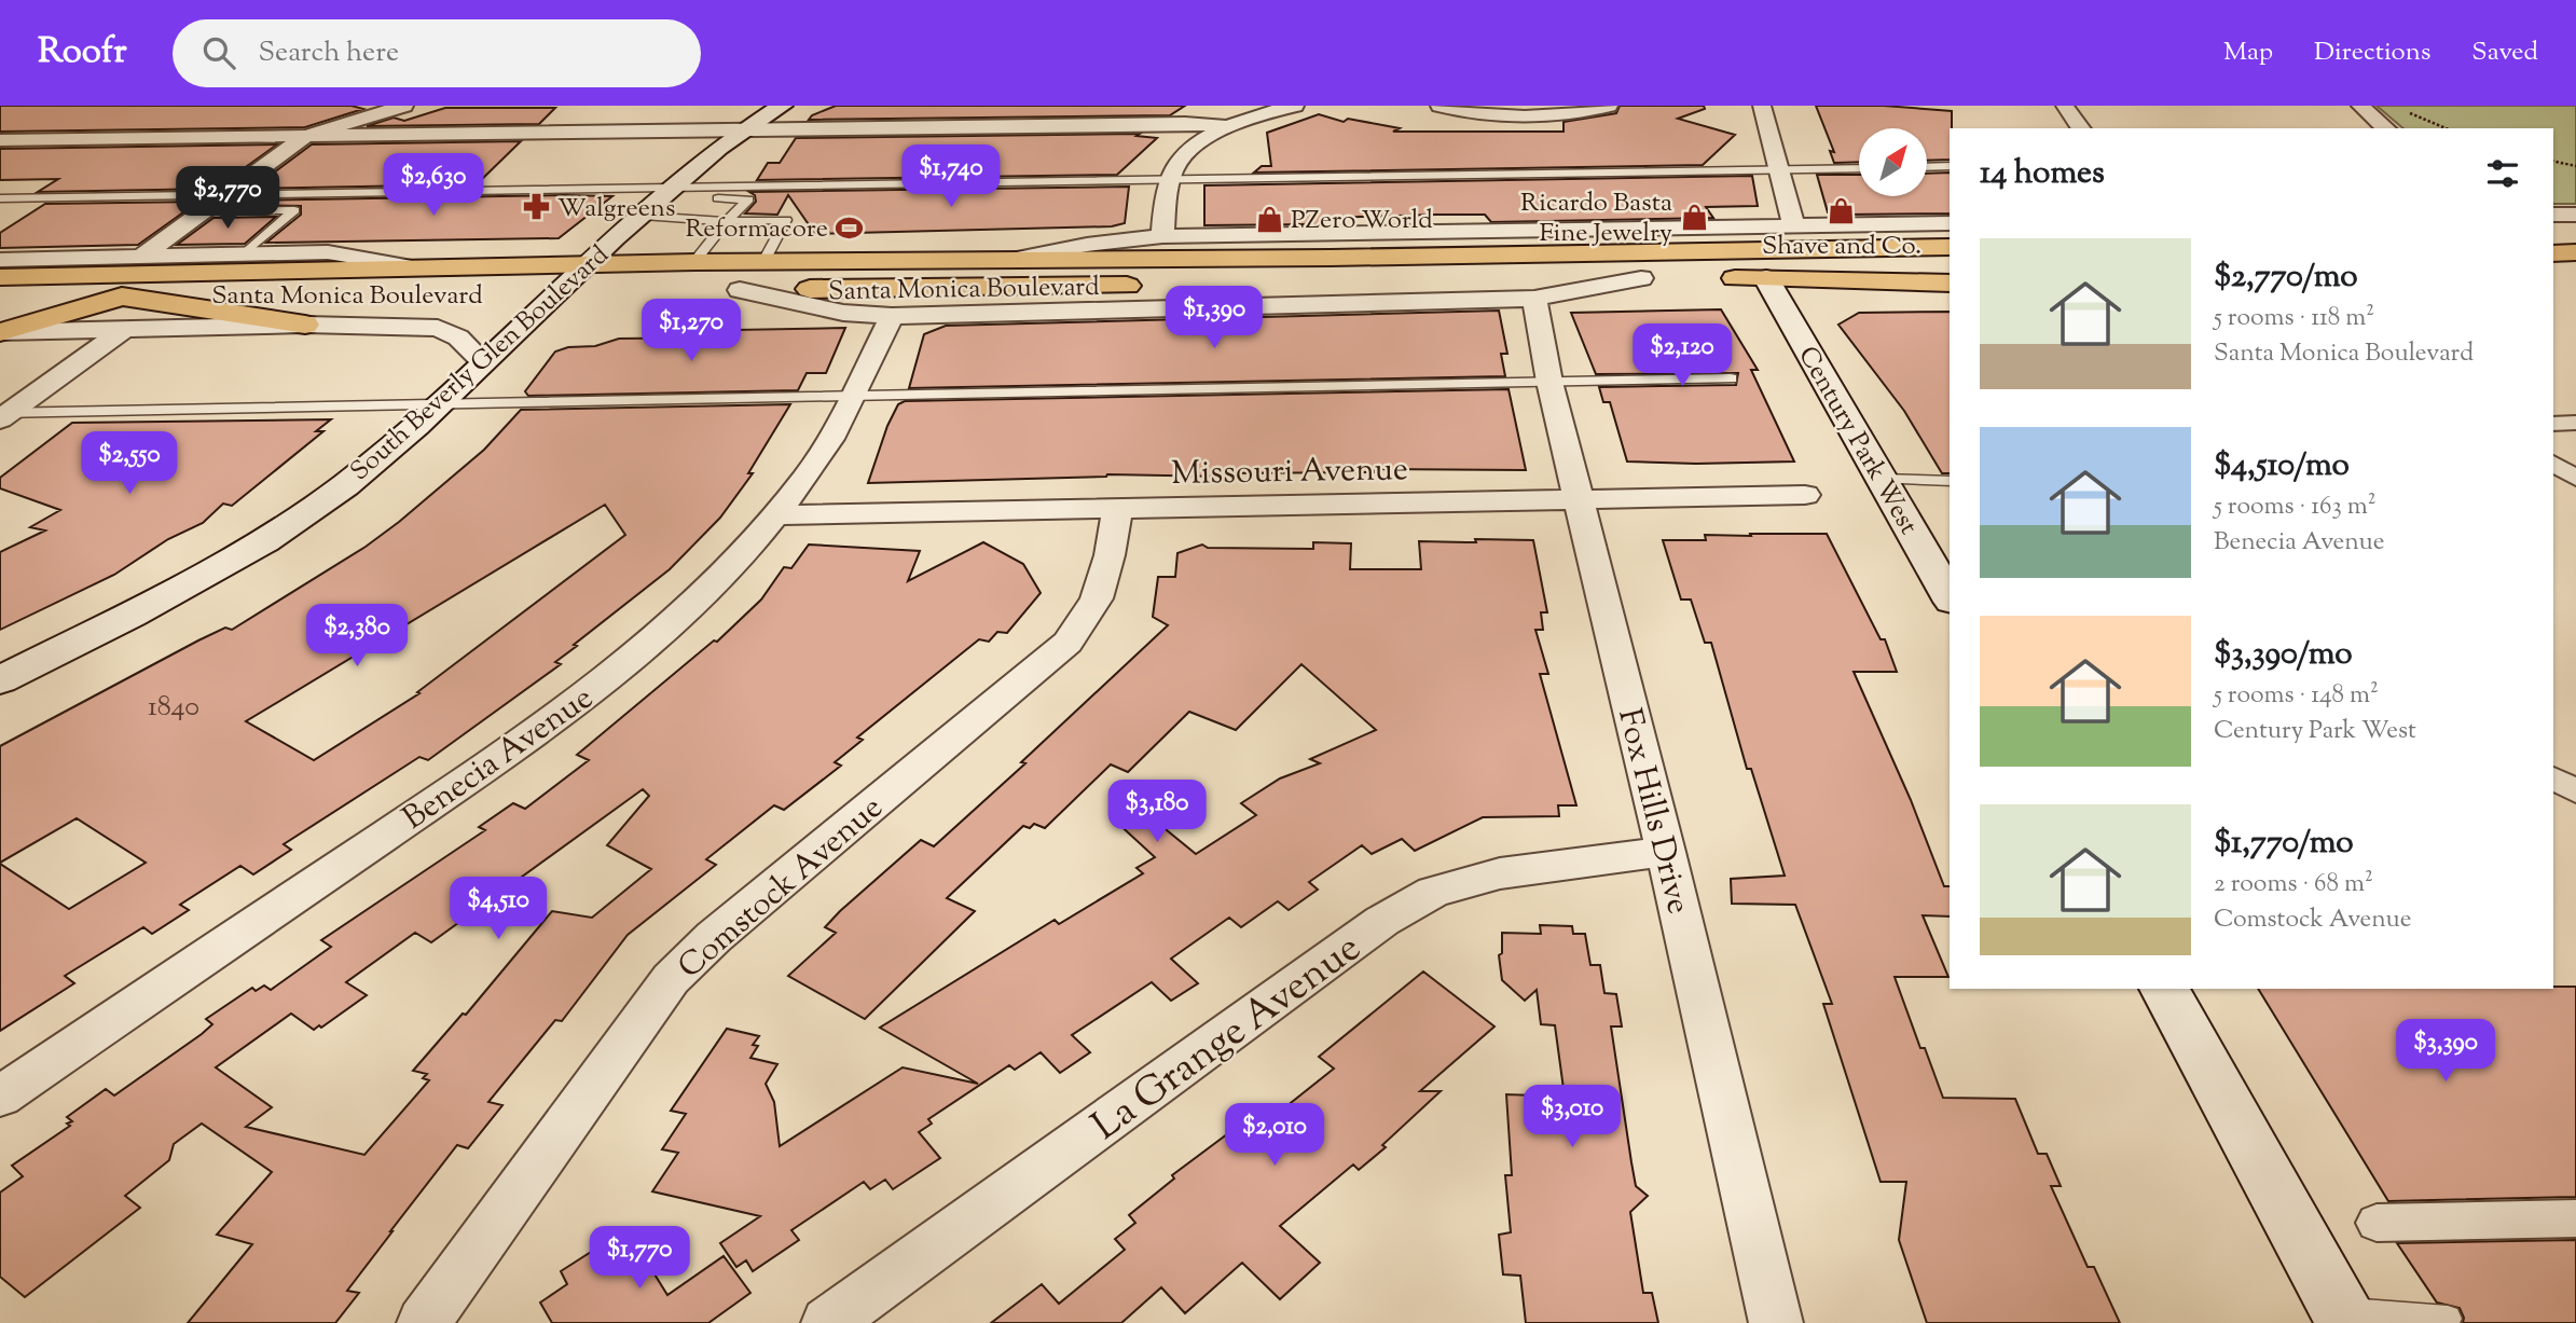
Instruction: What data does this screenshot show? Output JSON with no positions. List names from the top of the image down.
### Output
{
  "streets": {
    "main road": ["Santa Monica Boulevard", "South Beverly Glen Boulevard", "Century Park West"],
    "street": [
      "Missouri Avenue",
      "Benecia Avenue",
      "Fox Hills Drive",
      "Comstock Avenue",
      "La Grange Avenue"
    ]
  },
  "crossings": [
    ["Santa Monica Boulevard", "South Beverly Glen Boulevard"],
    ["Santa Monica Boulevard", "Benecia Avenue"],
    ["Santa Monica Boulevard", "Fox Hills Drive"],
    ["Missouri Avenue", "Benecia Avenue"],
    ["Missouri Avenue", "Fox Hills Drive"],
    ["Missouri Avenue", "Comstock Avenue"],
    ["Fox Hills Drive", "La Grange Avenue"]
  ],
  "places": {
    "pharmacy": ["Walgreens"],
    "shop": ["Shave and Co.", "Ricardo Basta Fine Jewelry", "PZero World"],
    "sports": ["Reformacore"]
  },
  "house_numbers": ["1840"],
  "north": "top right",
  "page": {
    "header": "Roofr",
    "search": "Search here",
    "nav": ["Map", "Directions", "Saved"],
    "heading": "14 homes",
    "price": [
      "$1,740",
      "$2,630",
      "$2,770",
      "$1,390",
      "$1,270",
      "$2,120",
      "$2,550",
      "$2,380",
      "$3,180",
      "$4,510",
      "$3,390",
      "$3,010",
      "$2,010",
      "$1,770"
    ],
    "list": [
      {
        "name": "$2,770/mo",
        "note": "5 rooms · 118 m² · Santa Monica Boulevard"
      },
      {
        "name": "$4,510/mo",
        "note": "5 rooms · 163 m² · Benecia Avenue"
      },
      {
        "name": "$3,390/mo",
        "note": "5 rooms · 148 m² · Century Park West"
      },
      {
        "name": "$1,770/mo",
        "note": "2 rooms · 68 m² · Comstock Avenue"
      }
    ]
  }
}
